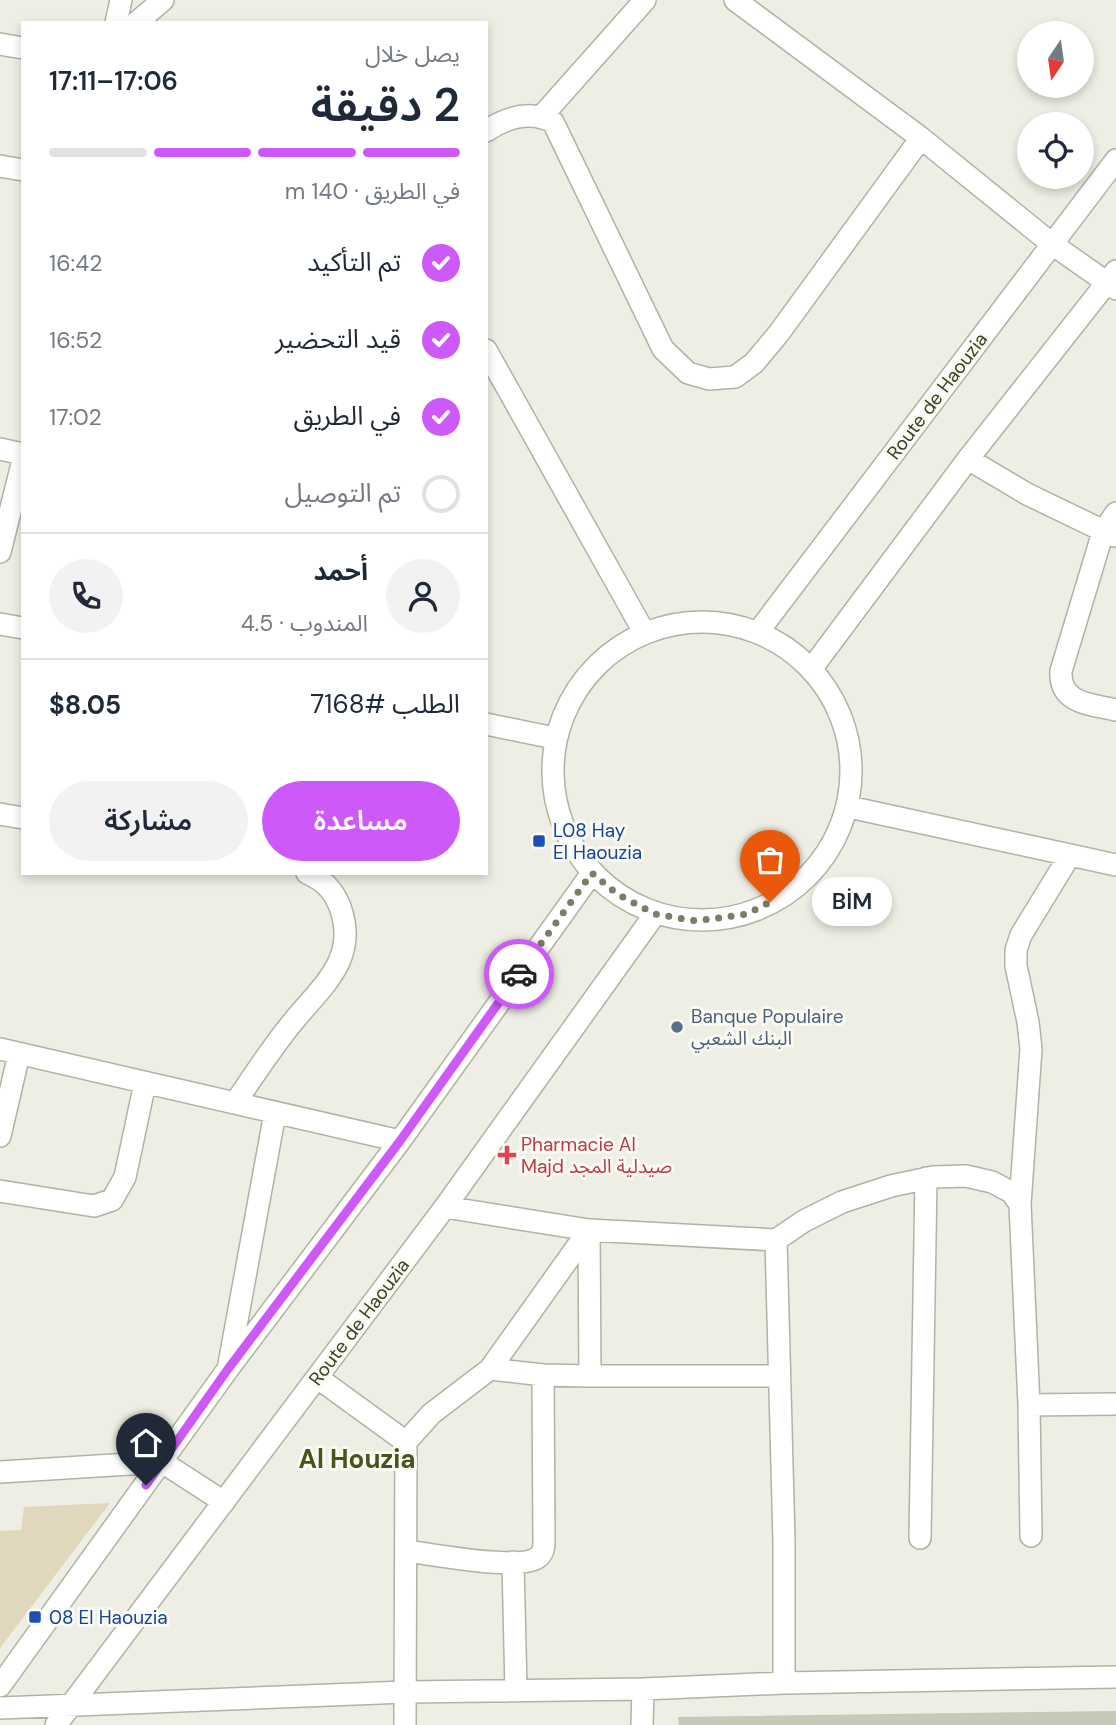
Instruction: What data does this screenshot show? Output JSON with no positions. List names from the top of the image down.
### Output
{
  "streets": {
    "street": ["Route de Haouzia"]
  },
  "districts": ["Al Houzia"],
  "places": {
    "transit": ["L08 Hay El Haouzia", "08 El Haouzia"],
    "other": ["BİM", "Banque Populaire البنك الشعبي"],
    "health": ["Pharmacie Al Majd صيدلية المجد"]
  },
  "north": "bottom",
  "page": {
    "heading": ["2 دقيقة", "يصل خلال", "17:06–17:11"],
    "panel": [
      "أحمد",
      "المندوب · 4.5",
      "الطلب #7168",
      "$8.05"
    ],
    "bar": "في الطريق · 140 m",
    "list": [
      ["تم التأكيد", "16:42"],
      ["قيد التحضير", "16:52"],
      ["في الطريق", "17:02"],
      "تم التوصيل"
    ],
    "buttons": ["مساعدة", "مشاركة"],
    "bubble": "BİM"
  }
}
